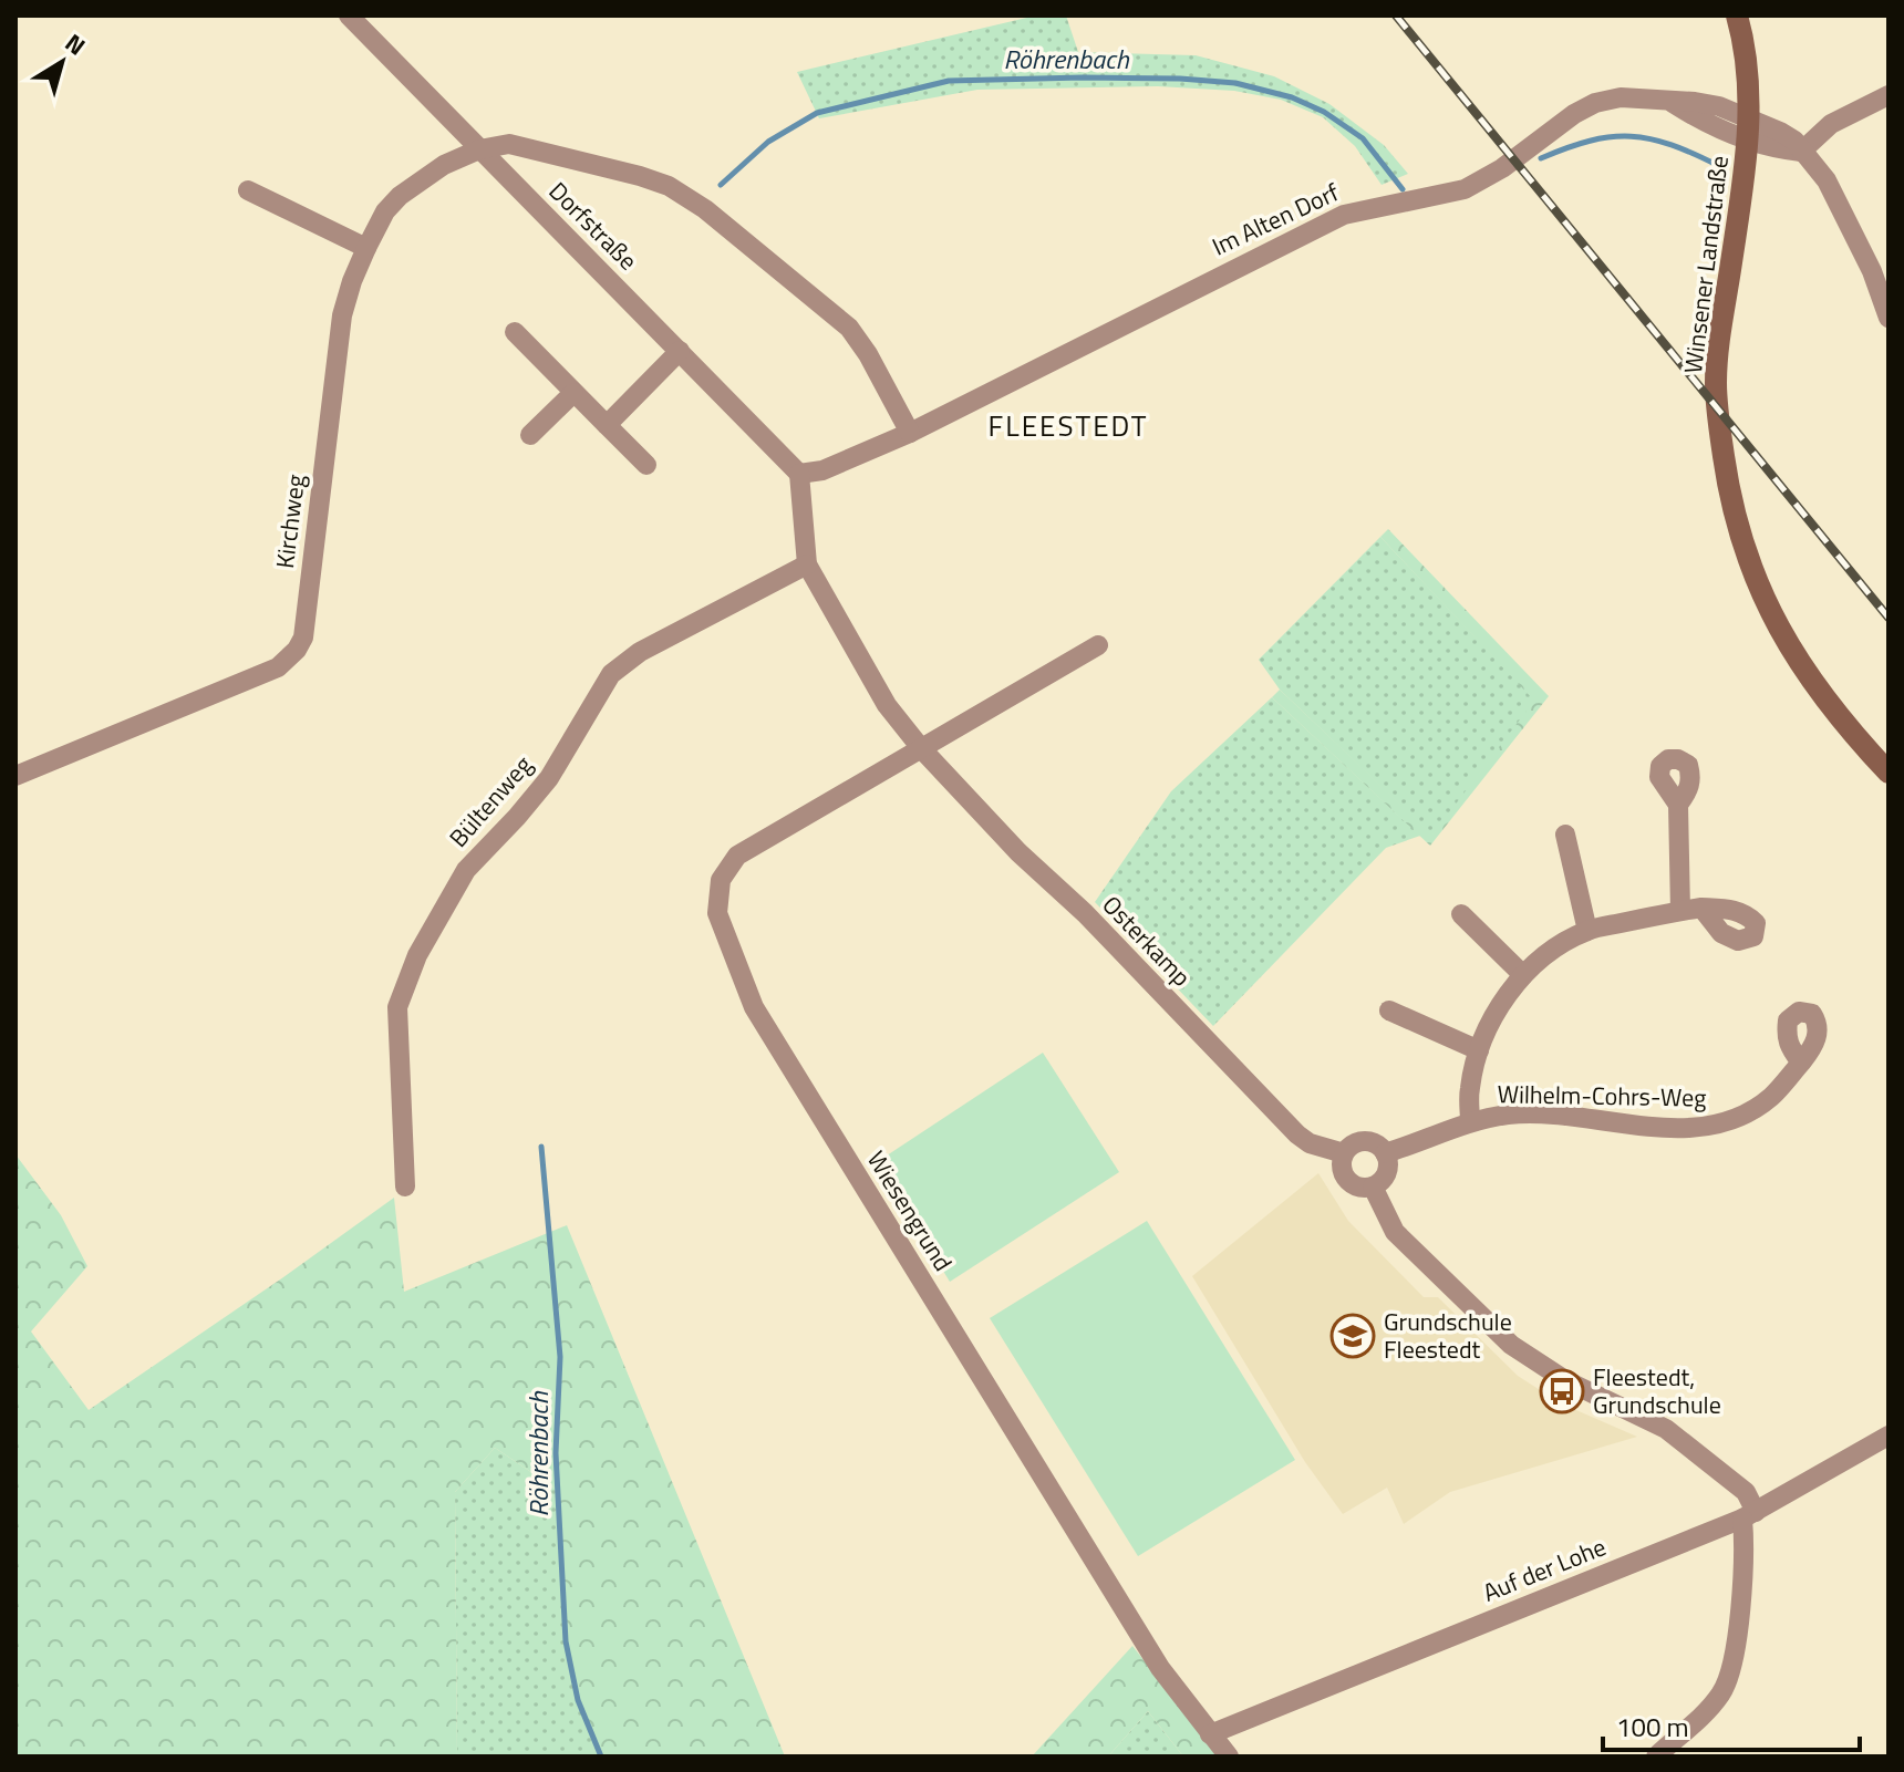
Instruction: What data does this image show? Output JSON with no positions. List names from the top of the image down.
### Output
{
  "streets": {
    "street": [
      "Im Alten Dorf",
      "Dorfstraße",
      "Winsener Landstraße",
      "Kirchweg",
      "Bültenweg",
      "Osterkamp",
      "Wilhelm-Cohrs-Weg",
      "Wiesengrund",
      "Auf der Lohe"
    ]
  },
  "crossings": [
    ["Im Alten Dorf", "Dorfstraße"],
    ["Im Alten Dorf", "Winsener Landstraße"],
    ["Im Alten Dorf", "Osterkamp"],
    ["Dorfstraße", "Kirchweg"],
    ["Dorfstraße", "Osterkamp"],
    ["Bültenweg", "Osterkamp"],
    ["Osterkamp", "Wilhelm-Cohrs-Weg"],
    ["Osterkamp", "Wiesengrund"],
    ["Wiesengrund", "Auf der Lohe"]
  ],
  "districts": ["FLEESTEDT"],
  "water": ["Röhrenbach"],
  "places": {
    "school or university": ["Grundschule Fleestedt"],
    "bus stop": ["Fleestedt, Grundschule"]
  },
  "scale_bar": "100 m",
  "north": "top right"
}
